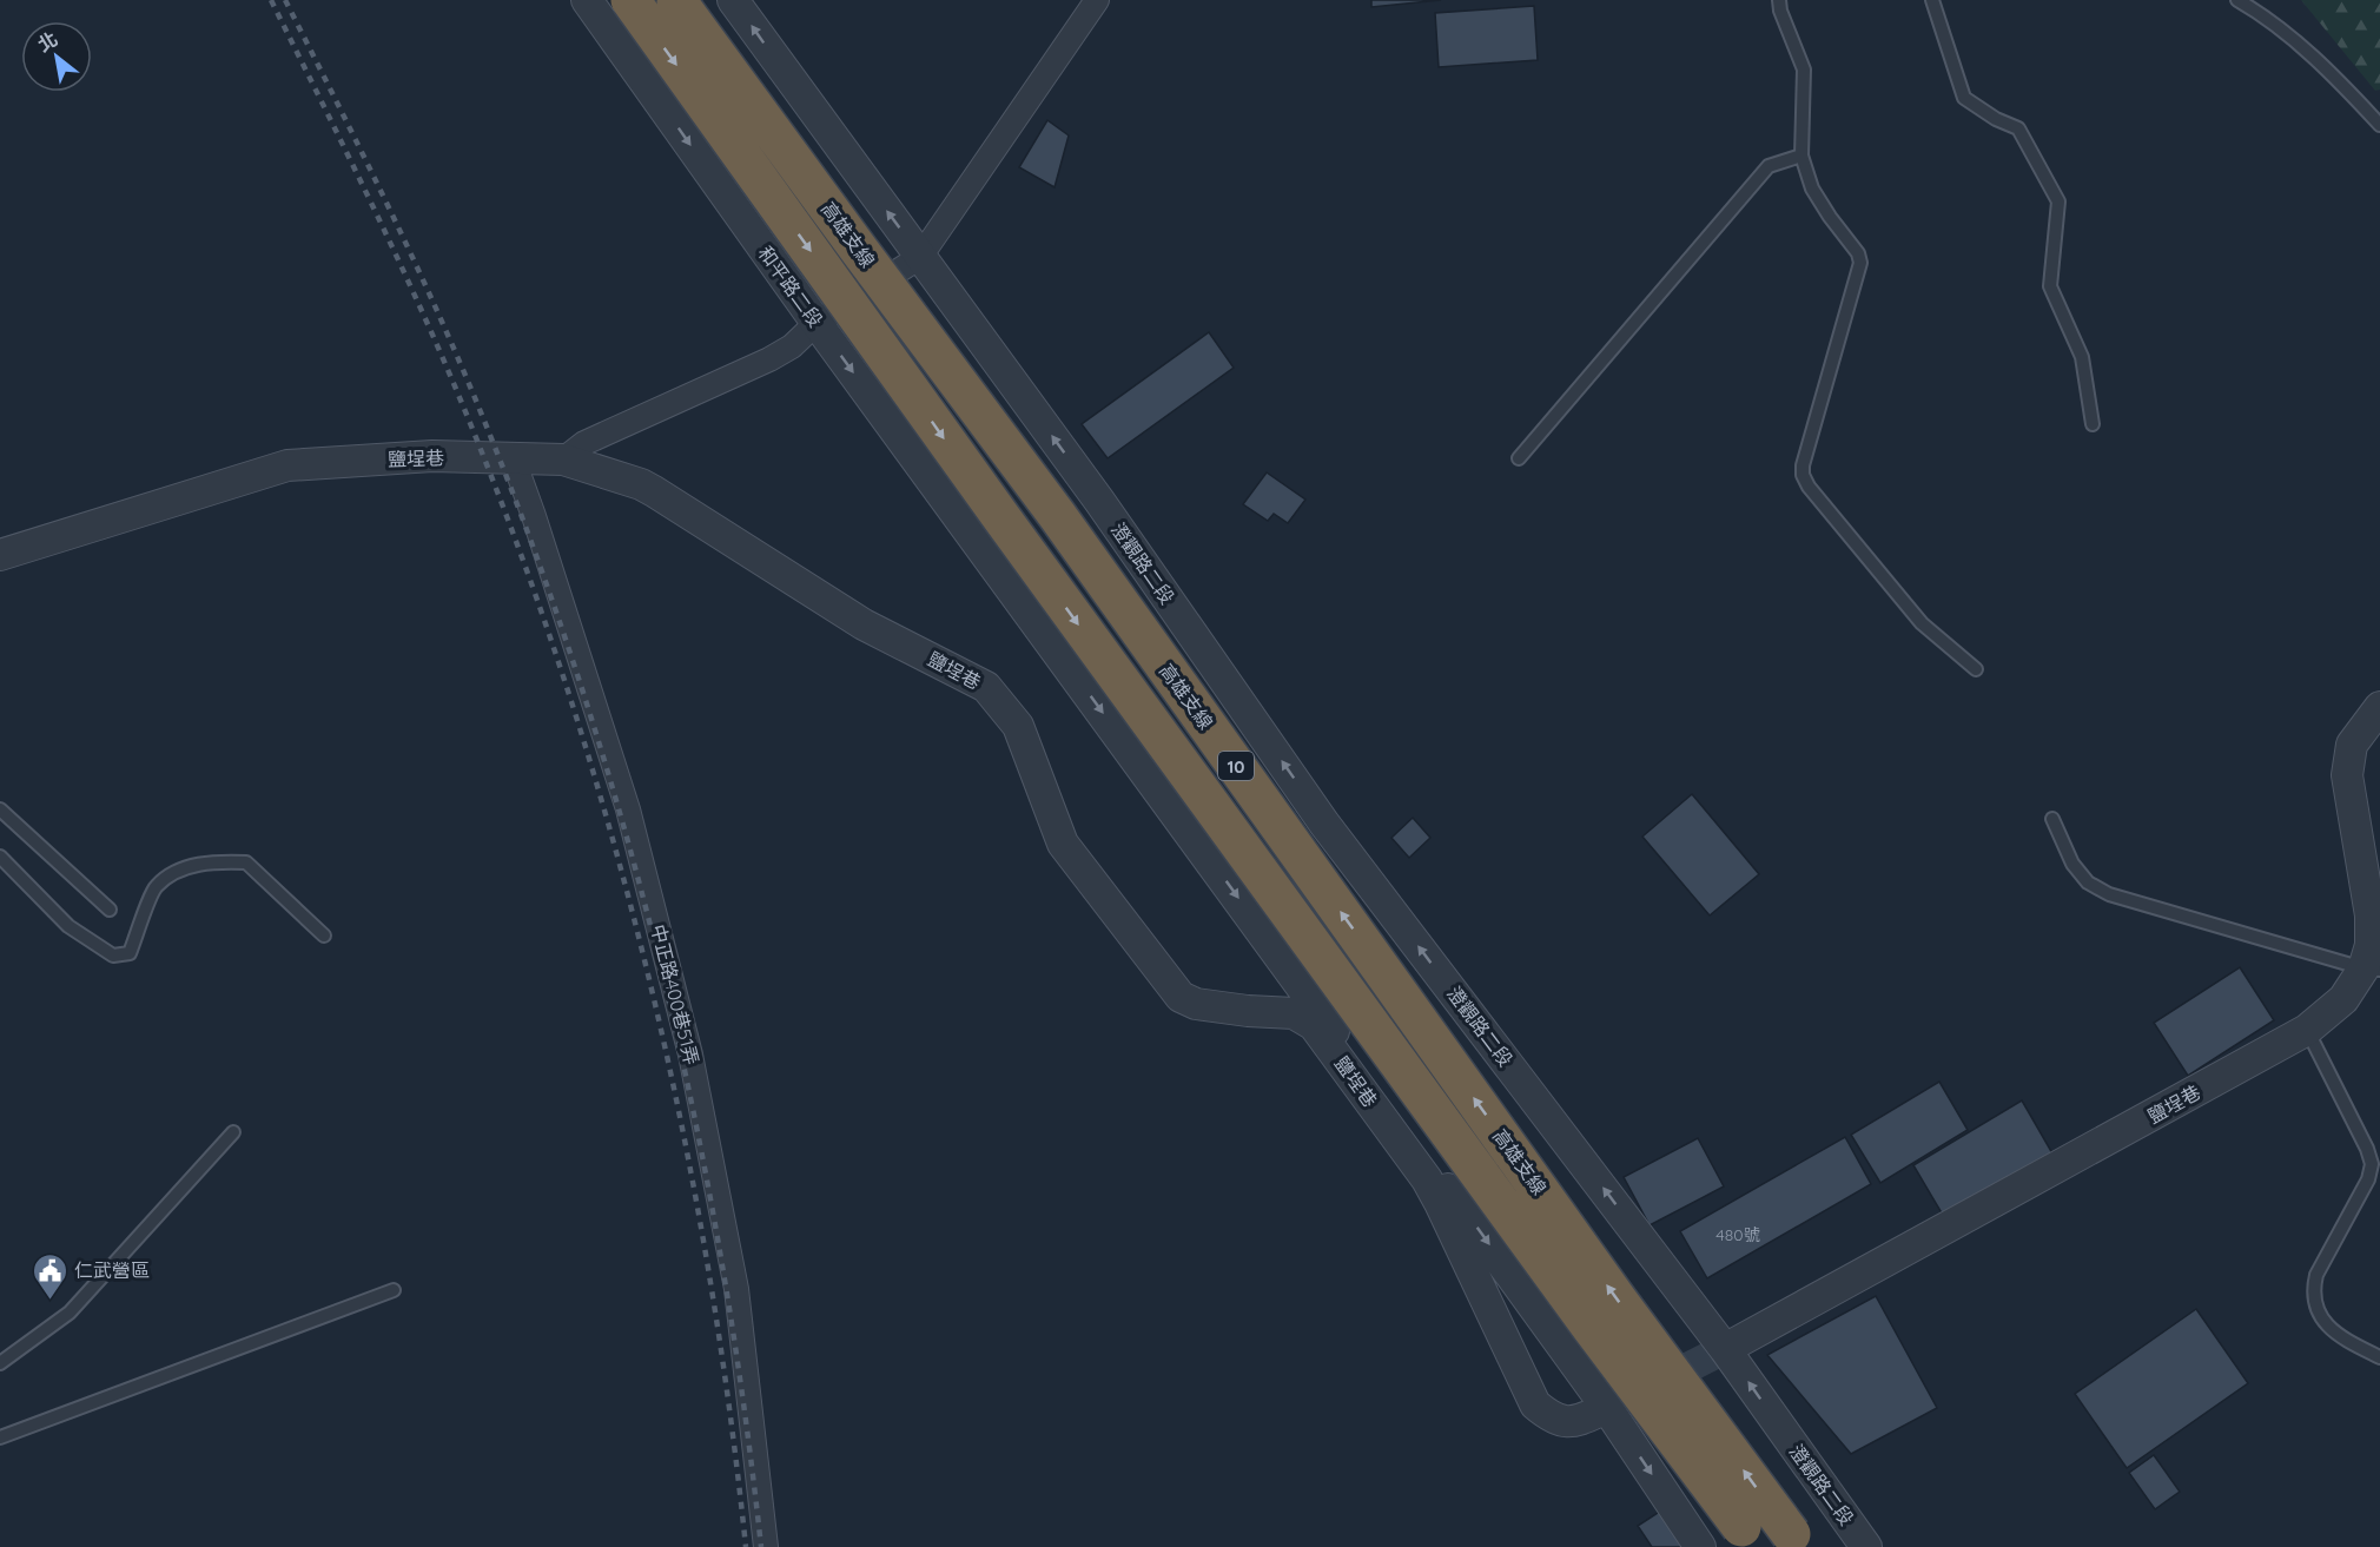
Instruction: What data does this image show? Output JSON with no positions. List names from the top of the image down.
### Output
{
  "streets": {
    "highway": ["高雄支線", "10"],
    "street": [
      "和平路二段",
      "鹽埕巷",
      "澄觀路二段",
      "中正路400巷51弄"
    ]
  },
  "crossings": [
    ["和平路二段", "鹽埕巷"],
    ["鹽埕巷", "澄觀路二段"],
    ["鹽埕巷", "中正路400巷51弄"]
  ],
  "one_way": ["和平路二段", "澄觀路二段"],
  "places": {
    "public building": ["仁武營區"]
  },
  "house_numbers": ["480號"],
  "north": "top left"
}
